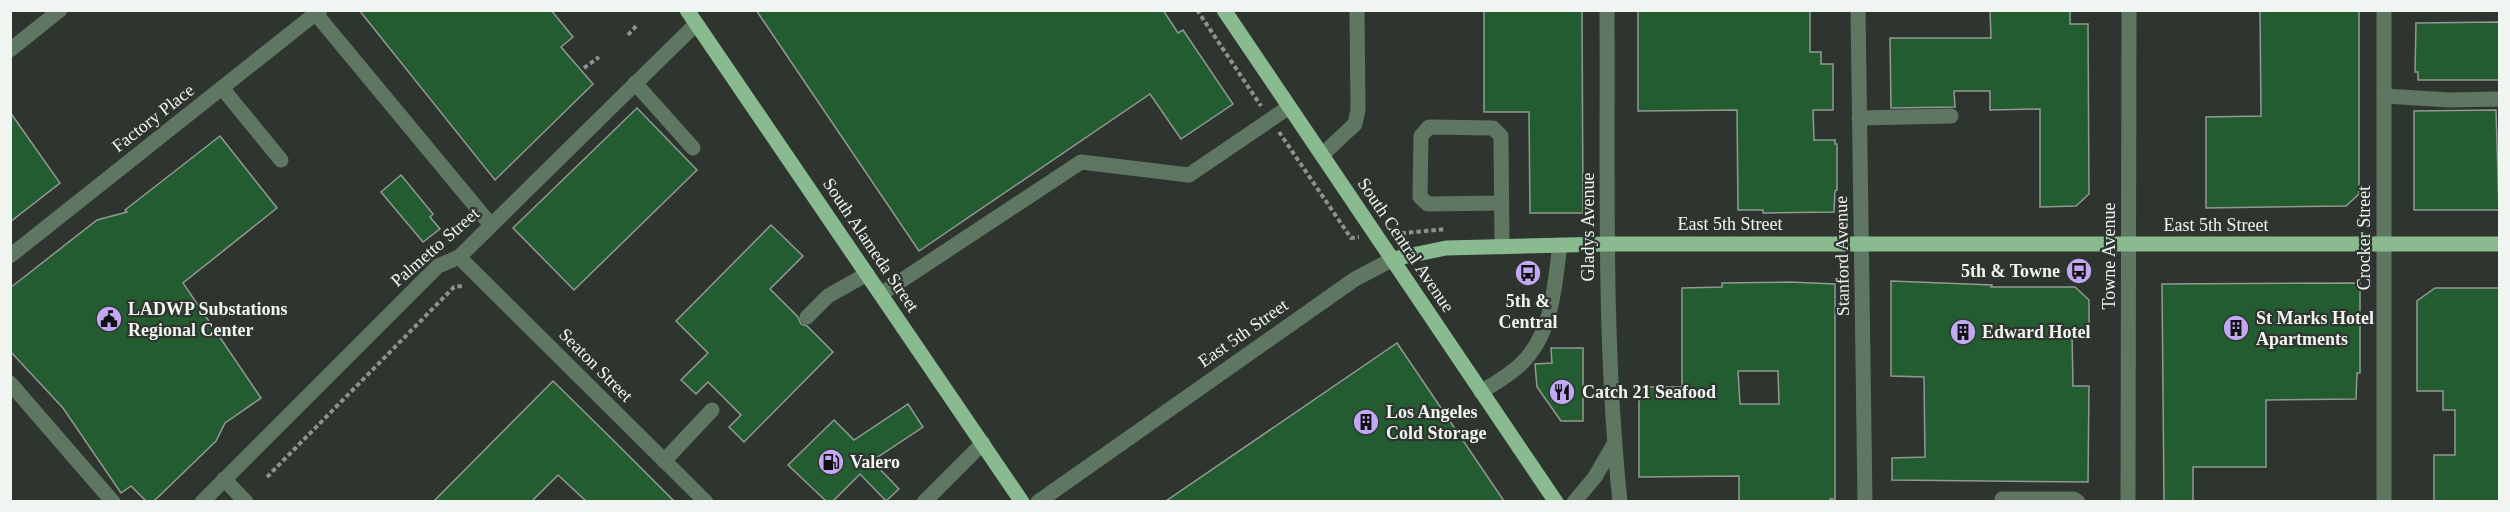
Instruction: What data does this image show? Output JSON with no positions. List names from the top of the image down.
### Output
{
  "streets": {
    "main road": ["East 5th Street", "South Alameda Street", "South Central Avenue"],
    "street": [
      "Factory Place",
      "Gladys Avenue",
      "Crocker Street",
      "Palmetto Street",
      "Stanford Avenue",
      "Towne Avenue",
      "Seaton Street"
    ]
  },
  "crossings": [
    ["East 5th Street", "Gladys Avenue"],
    ["East 5th Street", "Crocker Street"],
    ["East 5th Street", "South Central Avenue"],
    ["East 5th Street", "Stanford Avenue"],
    ["East 5th Street", "Towne Avenue"],
    ["South Alameda Street", "Palmetto Street"],
    ["Palmetto Street", "Seaton Street"]
  ],
  "places": {
    "bus stop": ["5th & Towne", "5th & Central"],
    "public building": ["LADWP Substations Regional Center"],
    "building": ["St Marks Hotel Apartments", "Edward Hotel", "Los Angeles Cold Storage"],
    "restaurant": ["Catch 21 Seafood"],
    "fuel station": ["Valero"]
  }
}
